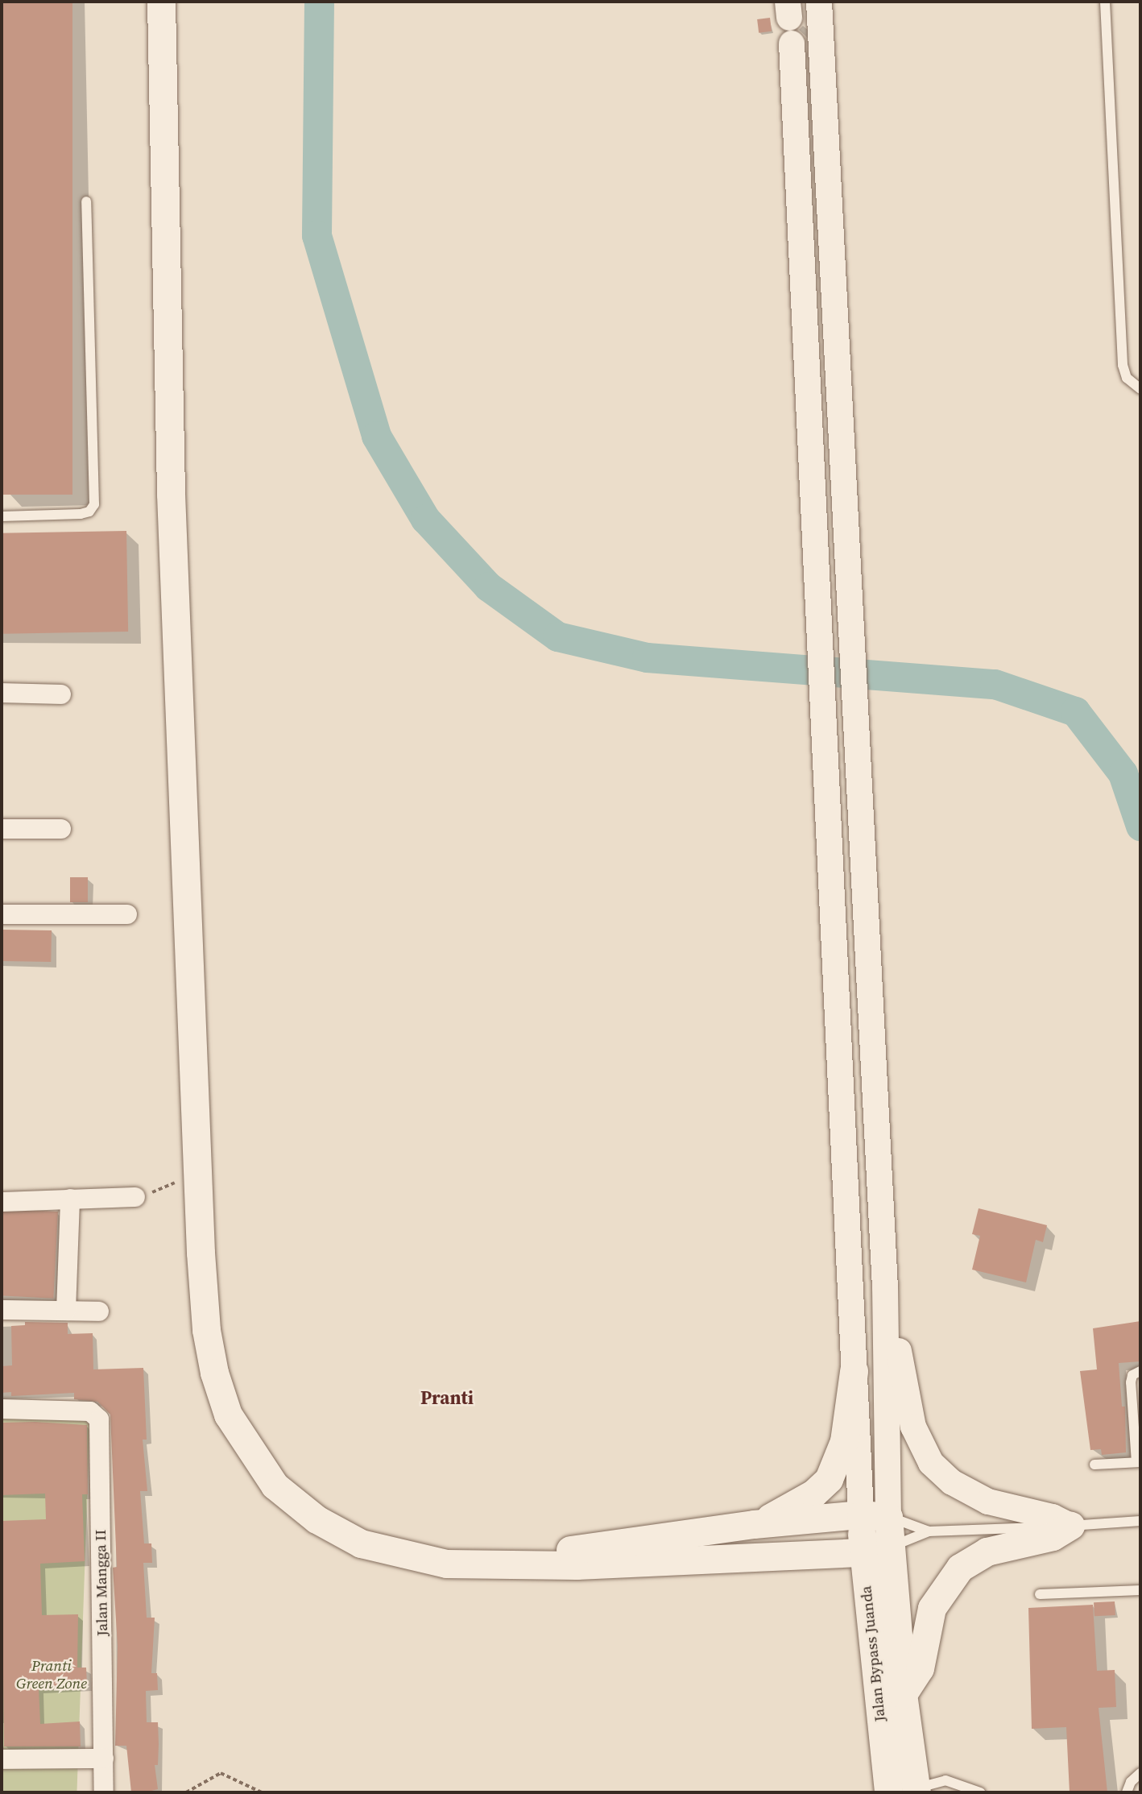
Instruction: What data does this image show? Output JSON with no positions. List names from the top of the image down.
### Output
{
  "streets": {
    "main road": ["Jalan Bypass Juanda"],
    "street": ["Jalan Mangga II"]
  },
  "districts": ["Pranti"],
  "parks": ["Pranti Green Zone"]
}
